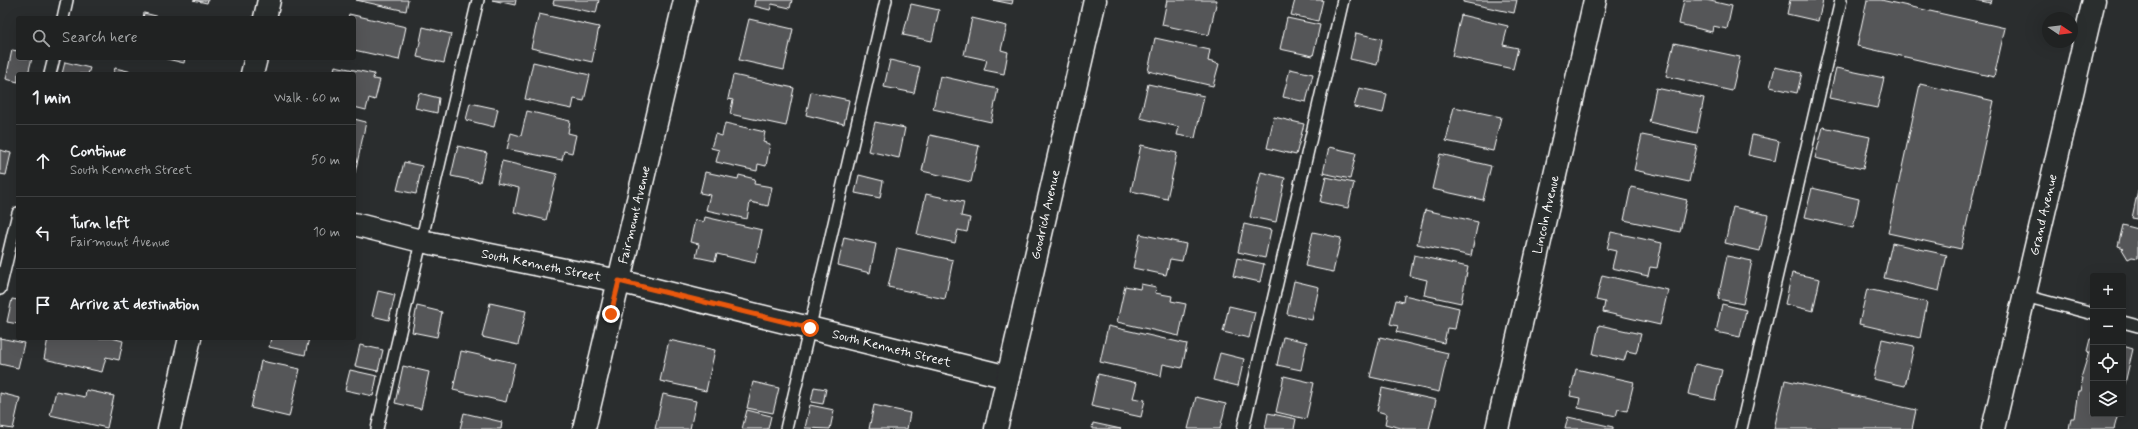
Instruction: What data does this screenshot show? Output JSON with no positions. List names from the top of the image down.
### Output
{
  "streets": {
    "street": [
      "Lincoln Avenue",
      "Fairmount Avenue",
      "Goodrich Avenue",
      "Grand Avenue",
      "South Kenneth Street"
    ]
  },
  "crossings": [
    ["Fairmount Avenue", "South Kenneth Street"],
    ["Goodrich Avenue", "South Kenneth Street"]
  ],
  "north": "right",
  "page": {
    "search": "Search here",
    "heading": ["1 min", "Walk · 60 m"],
    "list": [
      ["Continue", "South Kenneth Street", "50 m"],
      ["Turn left", "Fairmount Avenue", "10 m"],
      "Arrive at destination"
    ],
    "map_buttons": ["+", "−"]
  }
}
